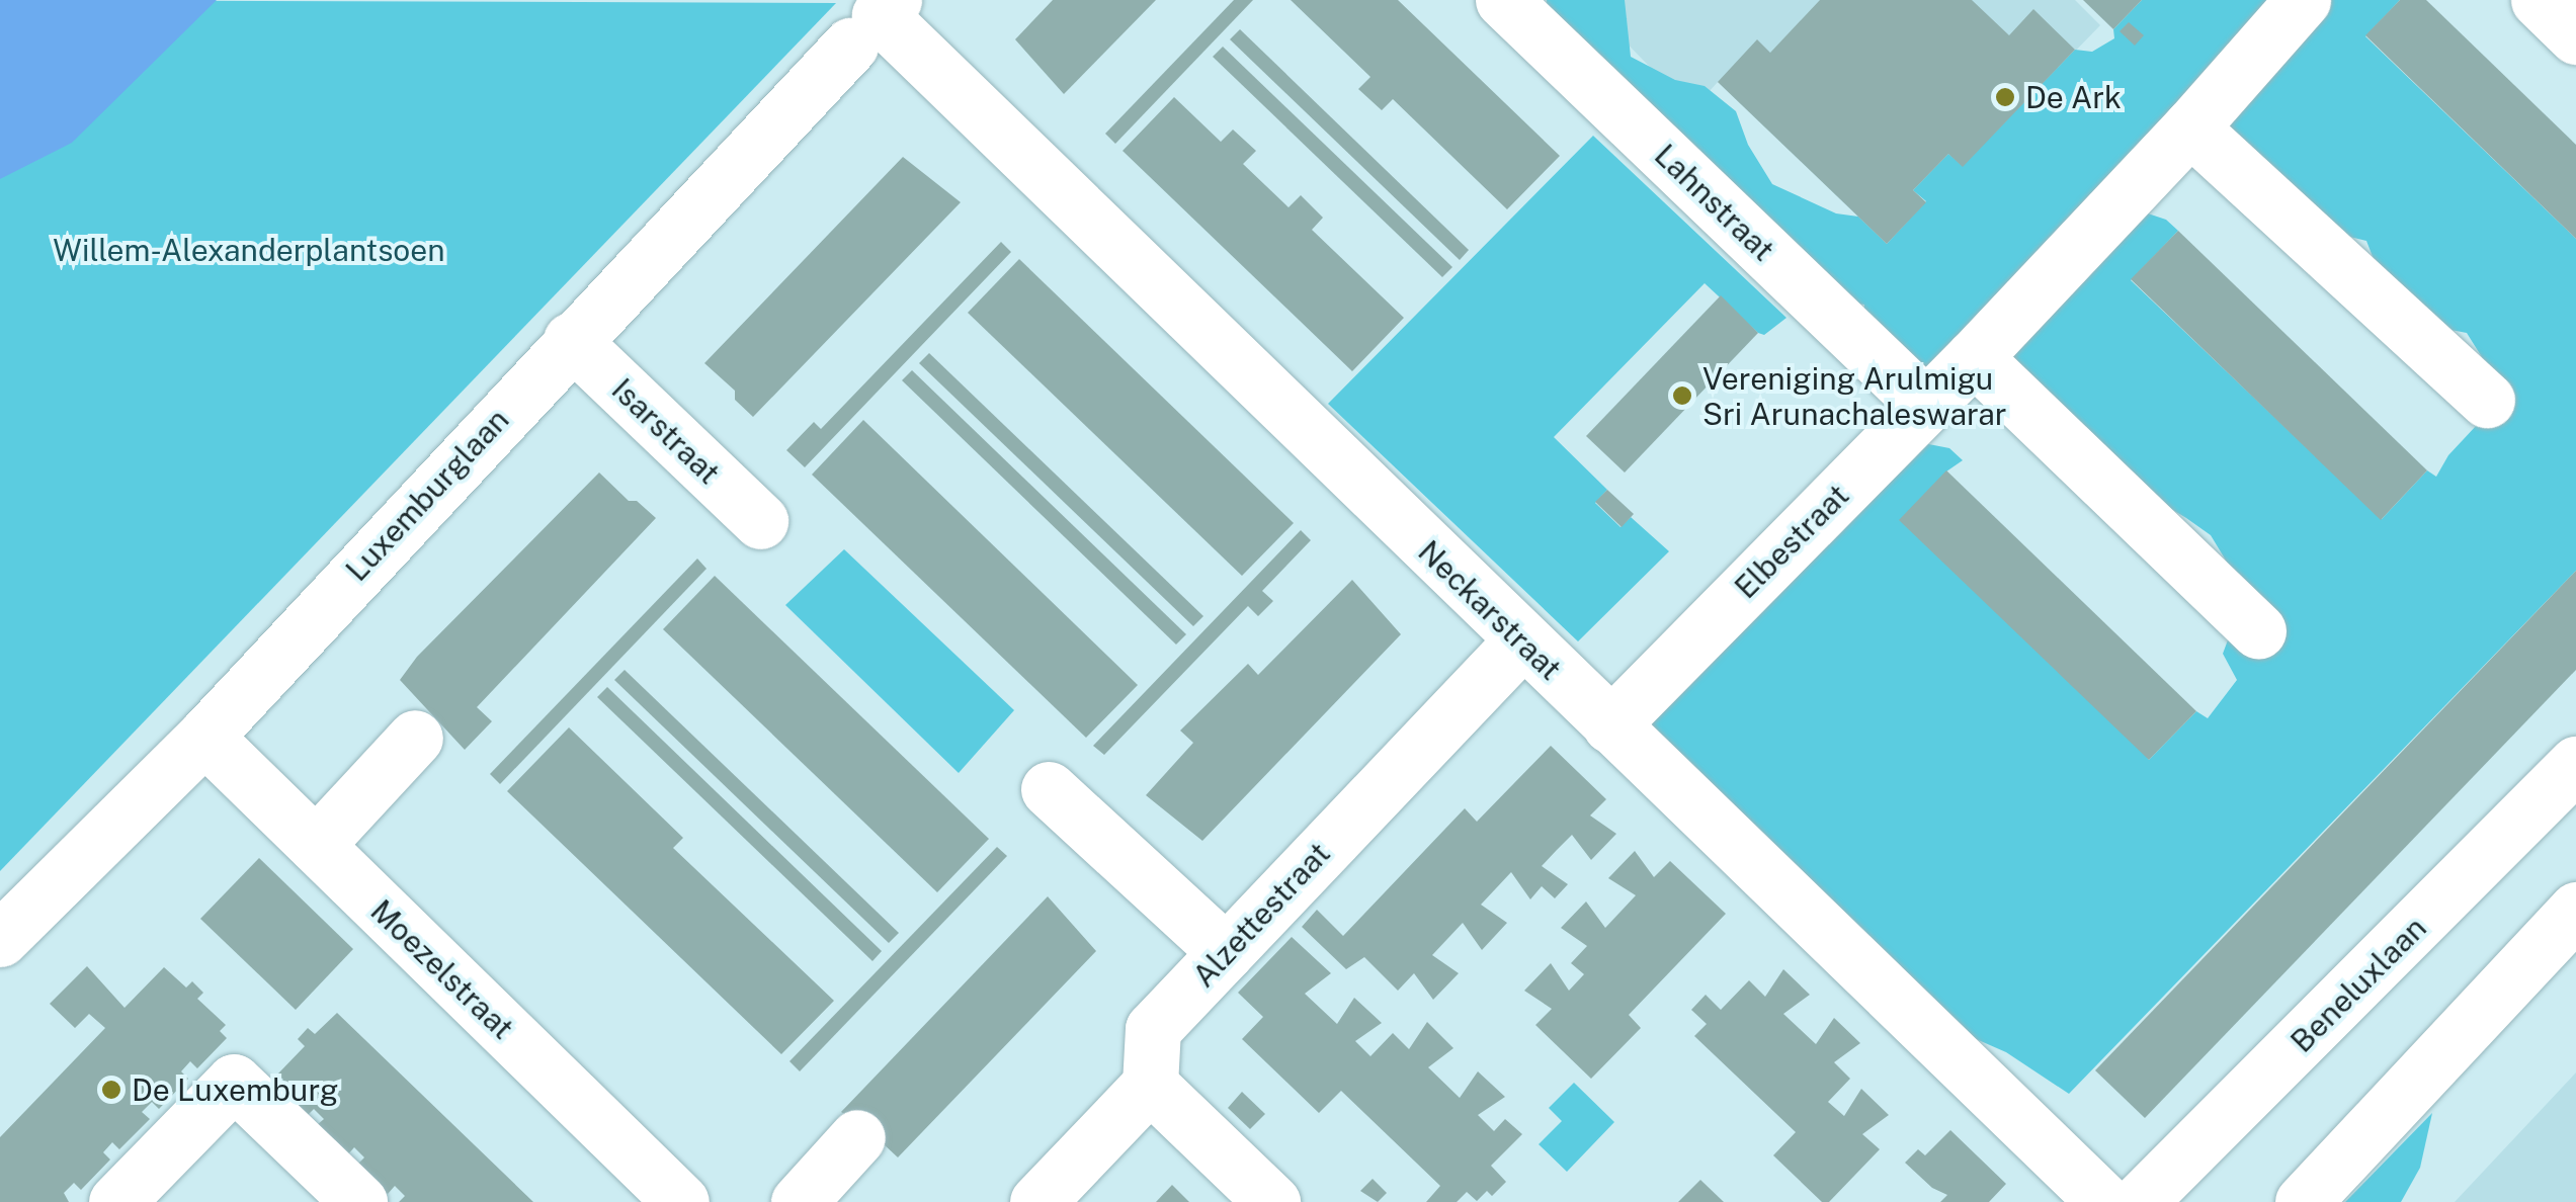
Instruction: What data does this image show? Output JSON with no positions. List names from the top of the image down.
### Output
{
  "streets": {
    "street": [
      "Lahnstraat",
      "Isarstraat",
      "Luxemburglaan",
      "Elbestraat",
      "Neckarstraat",
      "Alzettestraat",
      "Moezelstraat",
      "Beneluxlaan"
    ]
  },
  "crossings": [
    ["Lahnstraat", "Elbestraat"],
    ["Isarstraat", "Luxemburglaan"],
    ["Luxemburglaan", "Neckarstraat"],
    ["Luxemburglaan", "Moezelstraat"],
    ["Elbestraat", "Neckarstraat"],
    ["Neckarstraat", "Alzettestraat"]
  ],
  "parks": ["Willem-Alexanderplantsoen"],
  "places": ["De Ark", "Vereniging Arulmigu Sri Arunachaleswarar", "De Luxemburg"]
}
